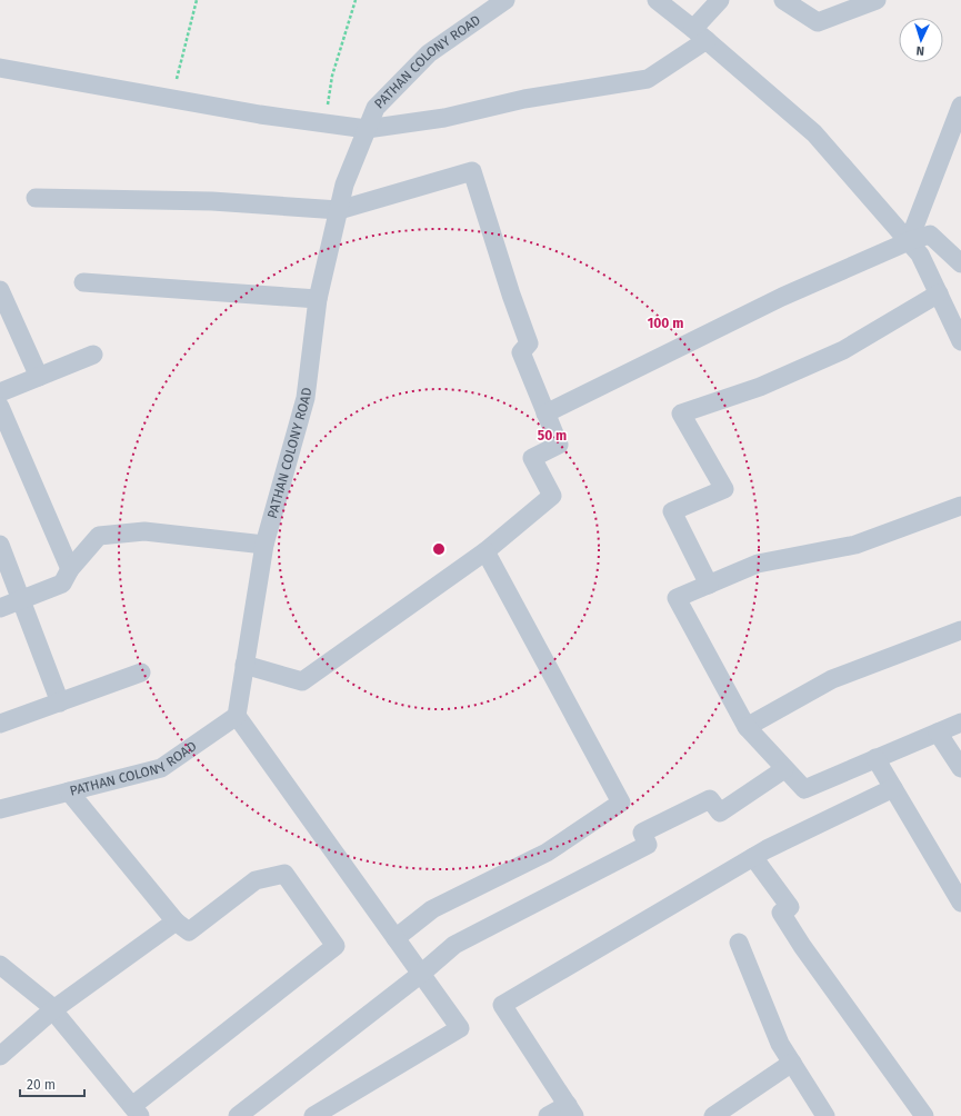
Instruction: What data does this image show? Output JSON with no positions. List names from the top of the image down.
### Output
{
  "streets": {
    "street": ["PATHAN COLONY ROAD"]
  },
  "scale_bar": "20 m",
  "north": "bottom",
  "rings": ["100 m", "50 m"]
}
